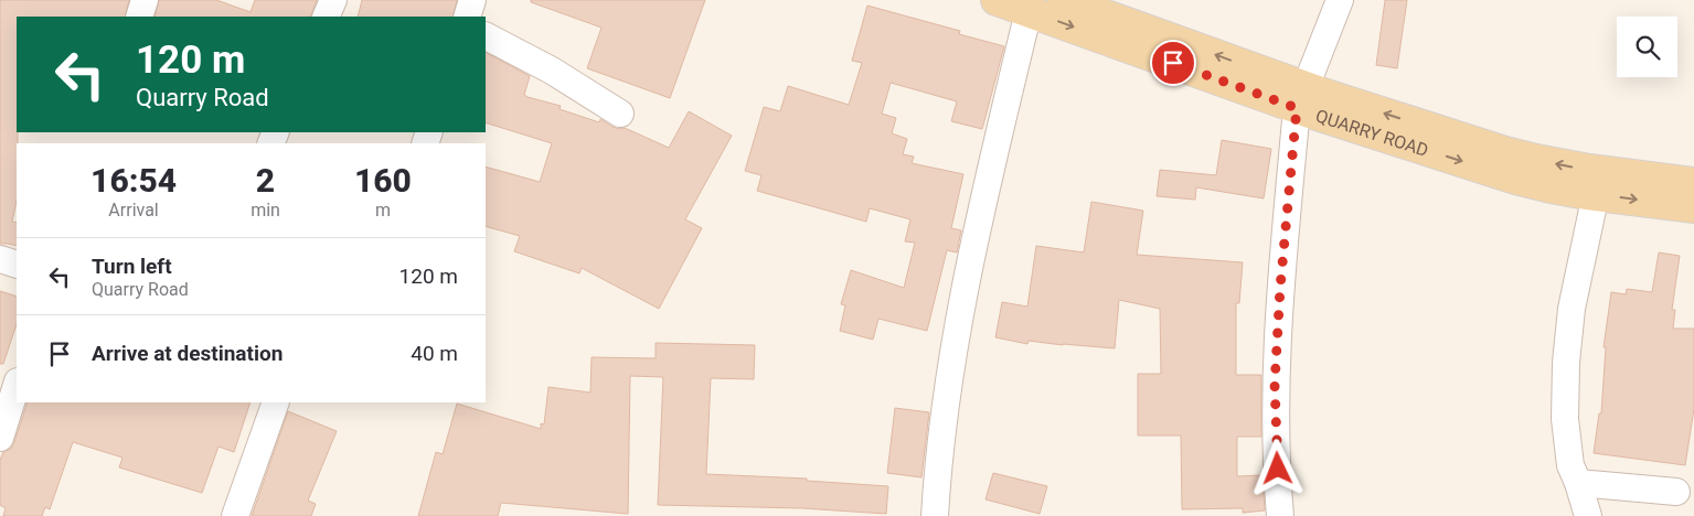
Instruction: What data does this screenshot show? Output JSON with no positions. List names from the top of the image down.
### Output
{
  "streets": {
    "main road": ["QUARRY ROAD"]
  },
  "page": {
    "turn": ["120 m", "Quarry Road"],
    "eta": [
      "16:54",
      "Arrival",
      "2",
      "min",
      "160",
      "m"
    ],
    "list": [
      {
        "name": "Turn left",
        "note": "Quarry Road",
        "value": "120 m"
      },
      {
        "name": "Arrive at destination",
        "value": "40 m"
      }
    ]
  }
}
